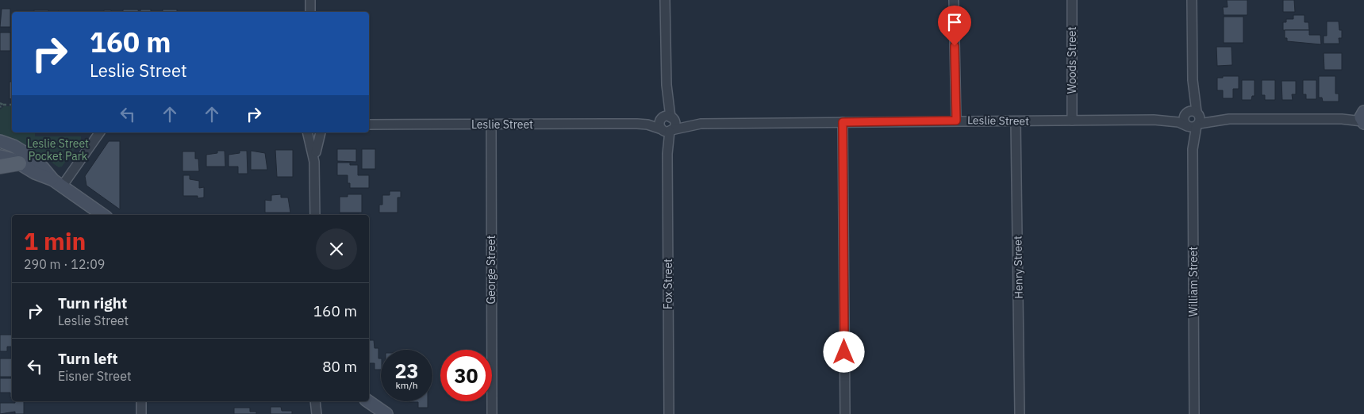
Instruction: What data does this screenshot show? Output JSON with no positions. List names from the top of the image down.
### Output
{
  "streets": {
    "street": [
      "Woods Street",
      "Leslie Street",
      "Henry Street",
      "George Street",
      "William Street",
      "Fox Street"
    ]
  },
  "crossings": [
    ["Woods Street", "Leslie Street"],
    ["Leslie Street", "Henry Street"],
    ["Leslie Street", "George Street"],
    ["Leslie Street", "William Street"],
    ["Leslie Street", "Fox Street"]
  ],
  "parks": ["Leslie Street Pocket Park"],
  "page": {
    "turn": ["160 m", "Leslie Street"],
    "heading": ["1 min", "290 m · 12:09"],
    "list": [
      {
        "name": "Turn right",
        "note": "Leslie Street",
        "value": "160 m"
      },
      {
        "name": "Turn left",
        "note": "Eisner Street",
        "value": "80 m"
      }
    ],
    "speed": "23 km/h",
    "limit": "30"
  }
}
